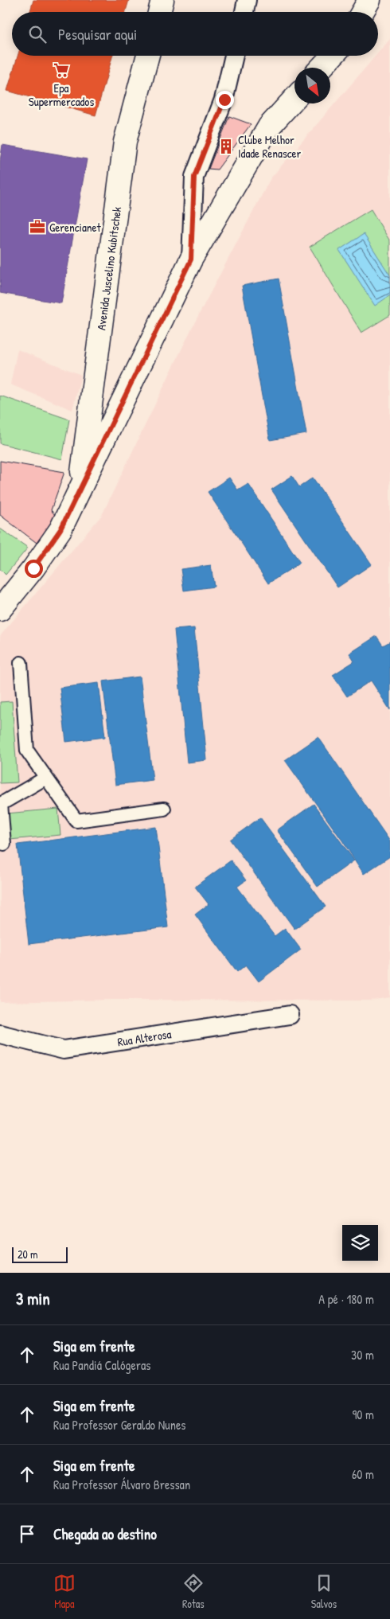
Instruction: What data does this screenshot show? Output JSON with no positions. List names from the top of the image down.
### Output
{
  "streets": {
    "street": ["Avenida Juscelino Kubitschek", "Rua Alterosa"]
  },
  "places": {
    "supermarket": ["Epa Supermercados"],
    "building": ["Clube Melhor Idade Renascer"],
    "office": ["Gerencianet"]
  },
  "scale_bar": "20 m",
  "north": "bottom right",
  "page": {
    "search": "Pesquisar aqui",
    "scale": "20 m",
    "heading": ["3 min", "A pé · 180 m"],
    "list": [
      ["Siga em frente", "Rua Pandiá Calógeras", "30 m"],
      ["Siga em frente", "Rua Professor Geraldo Nunes", "90 m"],
      ["Siga em frente", "Rua Professor Álvaro Bressan", "60 m"],
      "Chegada ao destino"
    ],
    "nav": ["Mapa", "Rotas", "Salvos"]
  }
}
